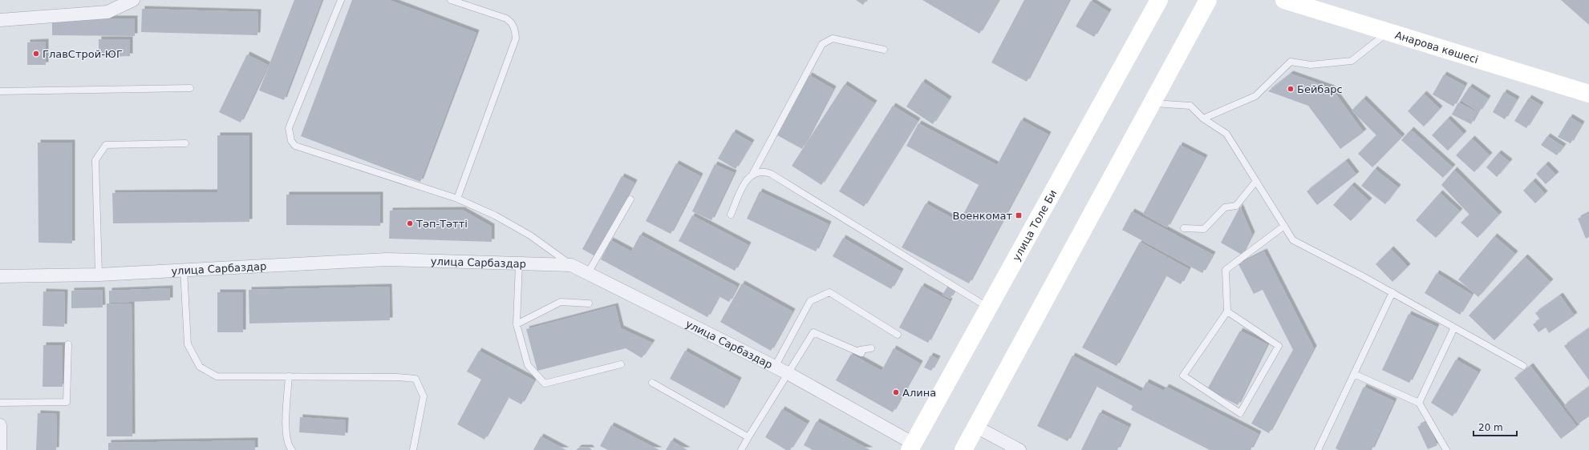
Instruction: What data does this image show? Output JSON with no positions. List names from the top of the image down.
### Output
{
  "streets": {
    "main road": ["Анарова көшесі", "улица Толе Би"],
    "street": ["улица Сарбаздар"]
  },
  "crossings": [
    ["улица Толе Би", "улица Сарбаздар"]
  ],
  "places": {
    "other": [
      "ГлавСтрой-ЮГ",
      "Бейбарс",
      "Тәп-Тәтті",
      "Алина"
    ],
    "transit": ["Военкомат"]
  },
  "scale_bar": "20 m"
}
